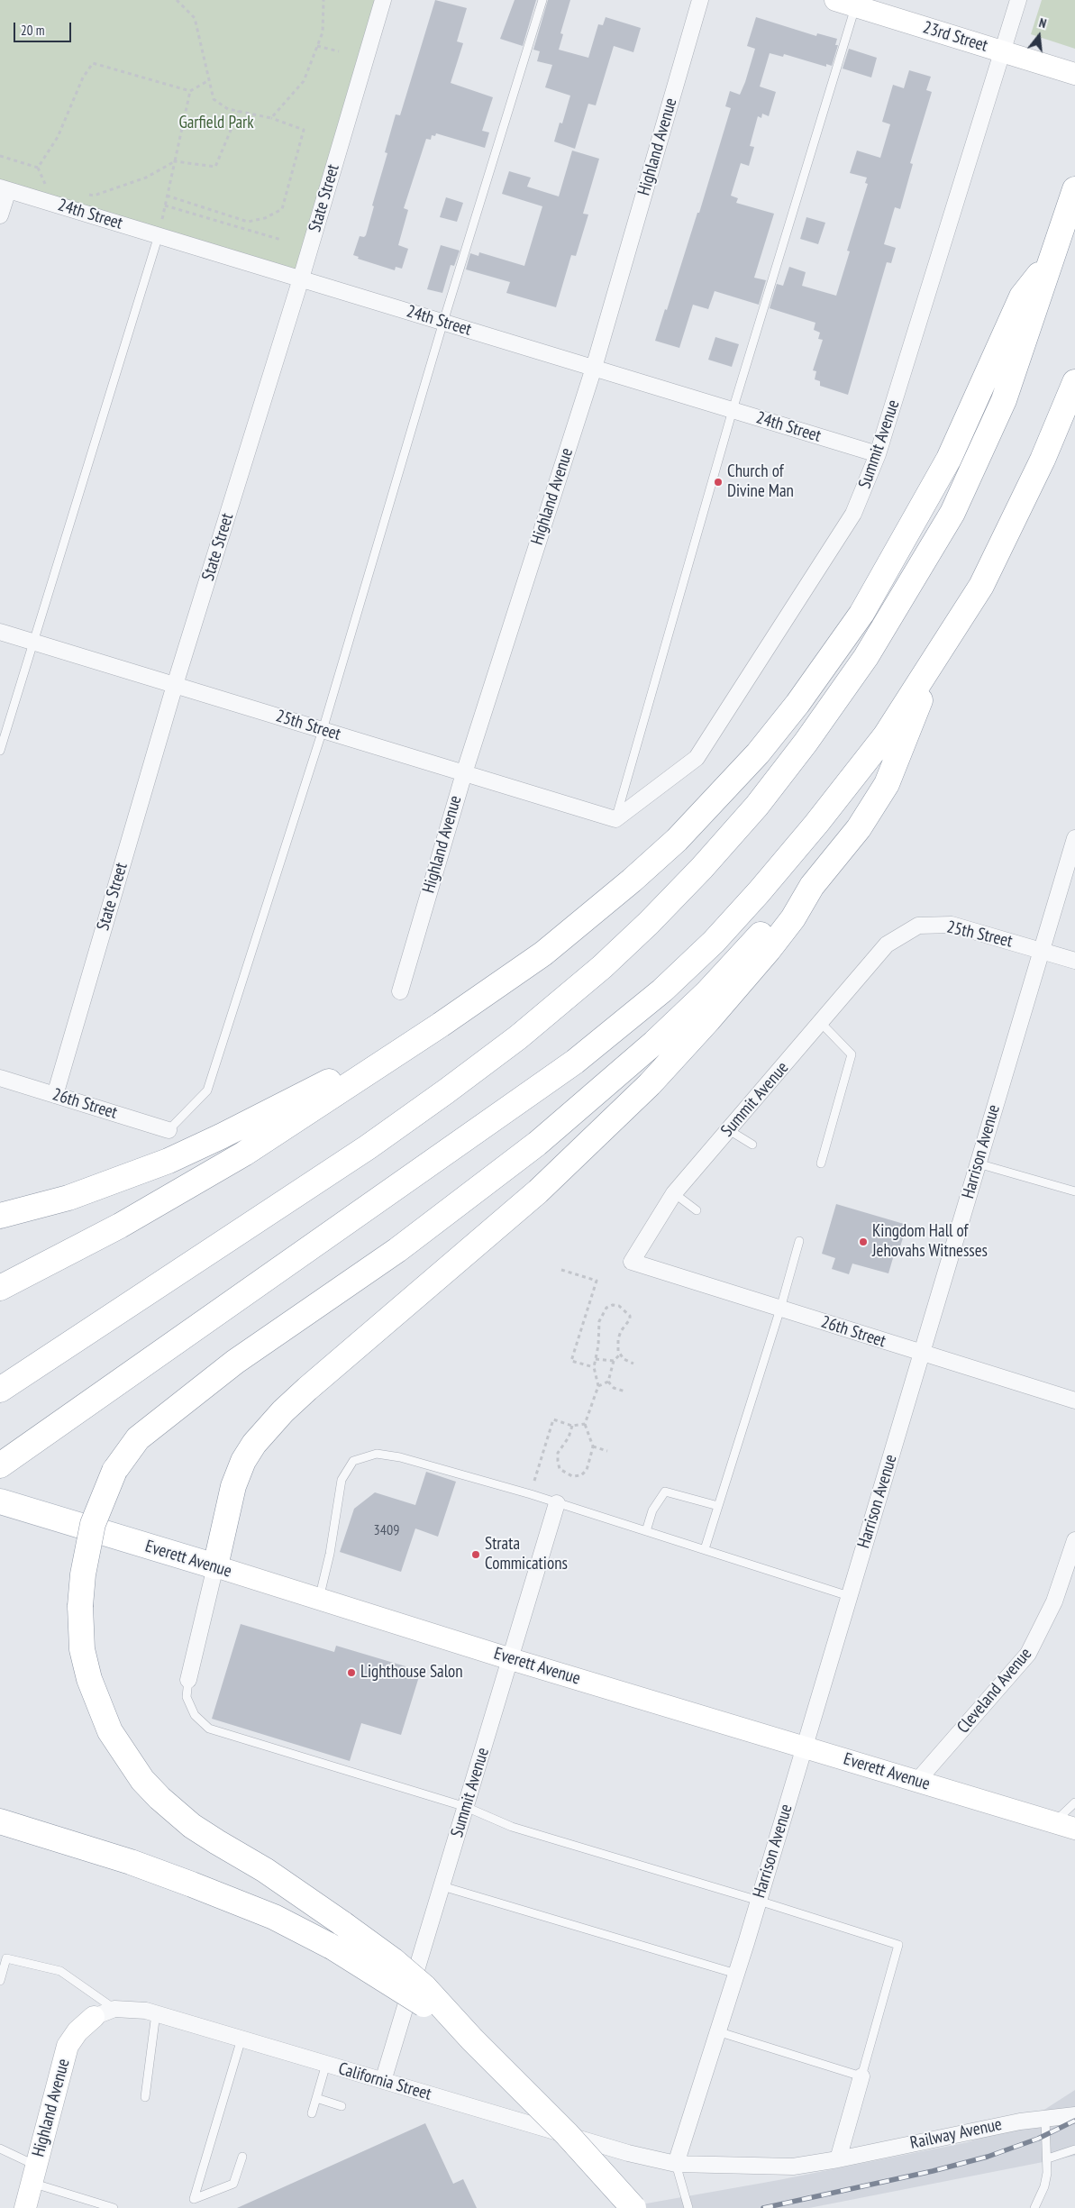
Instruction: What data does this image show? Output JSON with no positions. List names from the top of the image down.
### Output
{
  "streets": {
    "main road": ["23rd Street", "Highland Avenue", "Everett Avenue"],
    "street": [
      "State Street",
      "24th Street",
      "Summit Avenue",
      "25th Street",
      "26th Street",
      "Harrison Avenue",
      "Cleveland Avenue",
      "California Street",
      "Railway Avenue"
    ]
  },
  "crossings": [
    ["23rd Street", "Summit Avenue"],
    ["Highland Avenue", "24th Street"],
    ["Highland Avenue", "25th Street"],
    ["Highland Avenue", "California Street"],
    ["State Street", "24th Street"],
    ["State Street", "25th Street"],
    ["State Street", "26th Street"],
    ["24th Street", "Summit Avenue"],
    ["Summit Avenue", "25th Street"],
    ["Summit Avenue", "26th Street"],
    ["Summit Avenue", "Everett Avenue"],
    ["Summit Avenue", "California Street"],
    ["25th Street", "Harrison Avenue"],
    ["26th Street", "Harrison Avenue"],
    ["Harrison Avenue", "Everett Avenue"],
    ["Harrison Avenue", "California Street"],
    ["Harrison Avenue", "Railway Avenue"],
    ["Everett Avenue", "Cleveland Avenue"],
    ["California Street", "Railway Avenue"]
  ],
  "parks": ["Garfield Park"],
  "places": [
    "Church of Divine Man",
    "Kingdom Hall of Jehovahs Witnesses",
    "Strata Commications",
    "Lighthouse Salon"
  ],
  "house_numbers": ["3409"],
  "scale_bar": "20 m",
  "north": "top"
}
